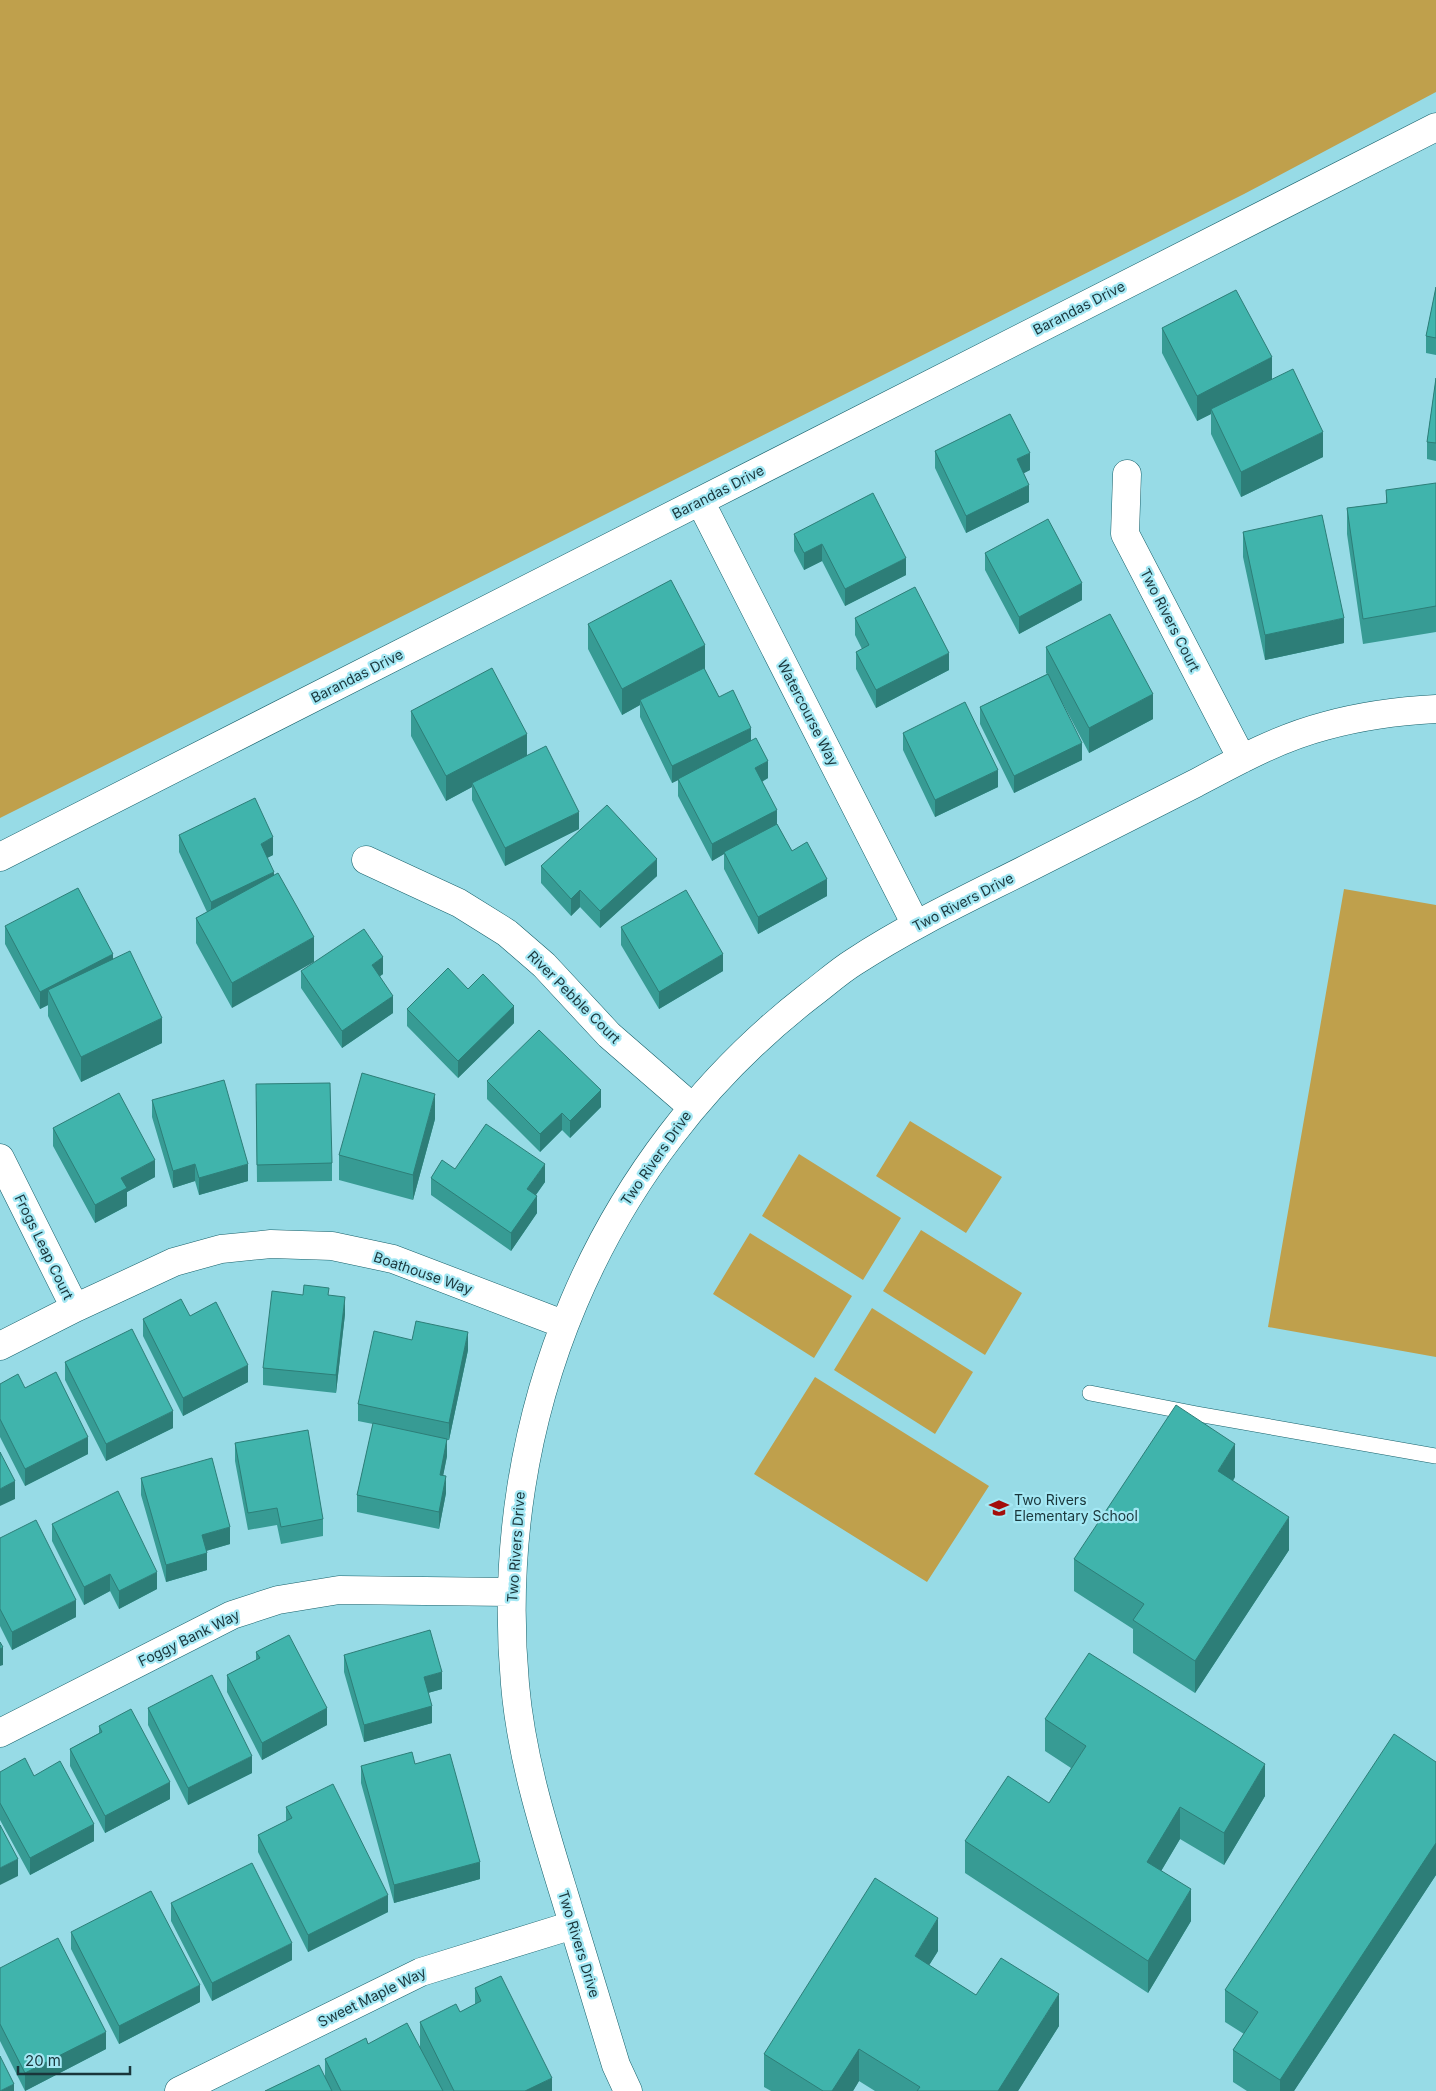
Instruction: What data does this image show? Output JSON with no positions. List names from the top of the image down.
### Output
{
  "streets": {
    "street": [
      "Barandas Drive",
      "Two Rivers Court",
      "Watercourse Way",
      "Two Rivers Drive",
      "River Pebble Court",
      "Frogs Leap Court",
      "Boathouse Way",
      "Foggy Bank Way",
      "Sweet Maple Way"
    ]
  },
  "crossings": [
    ["Barandas Drive", "Watercourse Way"],
    ["Two Rivers Court", "Two Rivers Drive"],
    ["Watercourse Way", "Two Rivers Drive"],
    ["Two Rivers Drive", "River Pebble Court"],
    ["Two Rivers Drive", "Boathouse Way"],
    ["Two Rivers Drive", "Foggy Bank Way"],
    ["Two Rivers Drive", "Sweet Maple Way"],
    ["Frogs Leap Court", "Boathouse Way"]
  ],
  "places": {
    "school or university": ["Two Rivers Elementary School"]
  },
  "scale_bar": "20 m"
}
